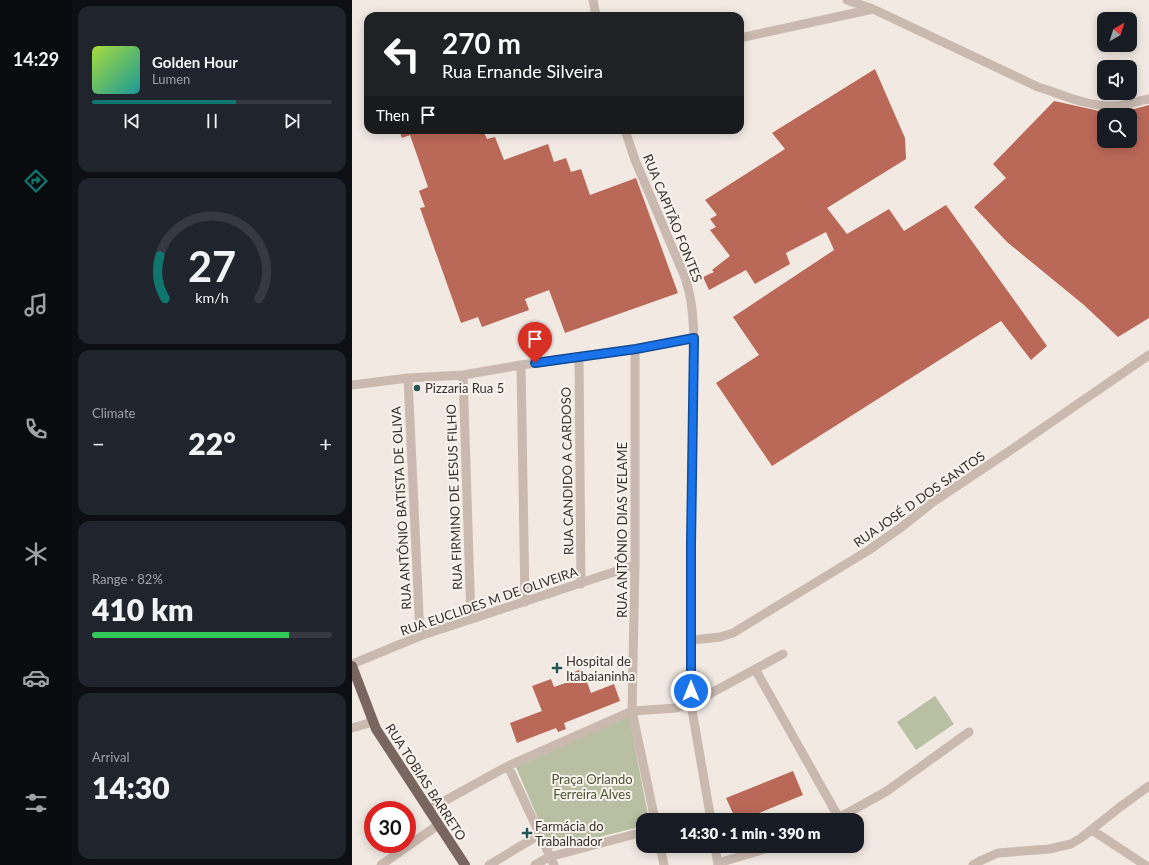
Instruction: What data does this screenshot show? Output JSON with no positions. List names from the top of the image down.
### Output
{
  "streets": {
    "main road": ["RUA TOBIAS BARRETO"],
    "street": [
      "RUA CAPITÃO FONTES",
      "RUA CANDIDO A CARDOSO",
      "RUA FIRMINO DE JESUS FILHO",
      "RUA JOSÉ D DOS SANTOS",
      "RUA ANTÔNIO BATISTA DE OLIVA",
      "RUA ANTÔNIO DIAS VELAME",
      "RUA EUCLIDES M DE OLIVEIRA"
    ]
  },
  "crossings": [
    ["RUA CAPITÃO FONTES", "RUA JOSÉ D DOS SANTOS"],
    ["RUA CANDIDO A CARDOSO", "RUA EUCLIDES M DE OLIVEIRA"],
    ["RUA FIRMINO DE JESUS FILHO", "RUA EUCLIDES M DE OLIVEIRA"],
    ["RUA ANTÔNIO BATISTA DE OLIVA", "RUA EUCLIDES M DE OLIVEIRA"],
    ["RUA ANTÔNIO DIAS VELAME", "RUA EUCLIDES M DE OLIVEIRA"],
    ["RUA EUCLIDES M DE OLIVEIRA", "RUA TOBIAS BARRETO"]
  ],
  "parks": ["Praça Orlando Ferreira Alves"],
  "places": {
    "other": ["Pizzaria Rua 5"],
    "health": ["Hospital de Itabaianinha", "Farmácia do Trabalhador"]
  },
  "north": "top right",
  "page": {
    "tabs": "14:29",
    "turn": ["270 m", "Rua Ernande Silveira"],
    "song": ["Golden Hour", "Lumen"],
    "then": "Then",
    "tile": [
      "Climate",
      ["Range · 82%", "410 km"],
      ["Arrival", "14:30"]
    ],
    "heat": ["−", "22°", "+"],
    "limit": "30",
    "trip": "14:30 · 1 min · 390 m",
    "gauge": ["27", "km/h"]
  }
}
